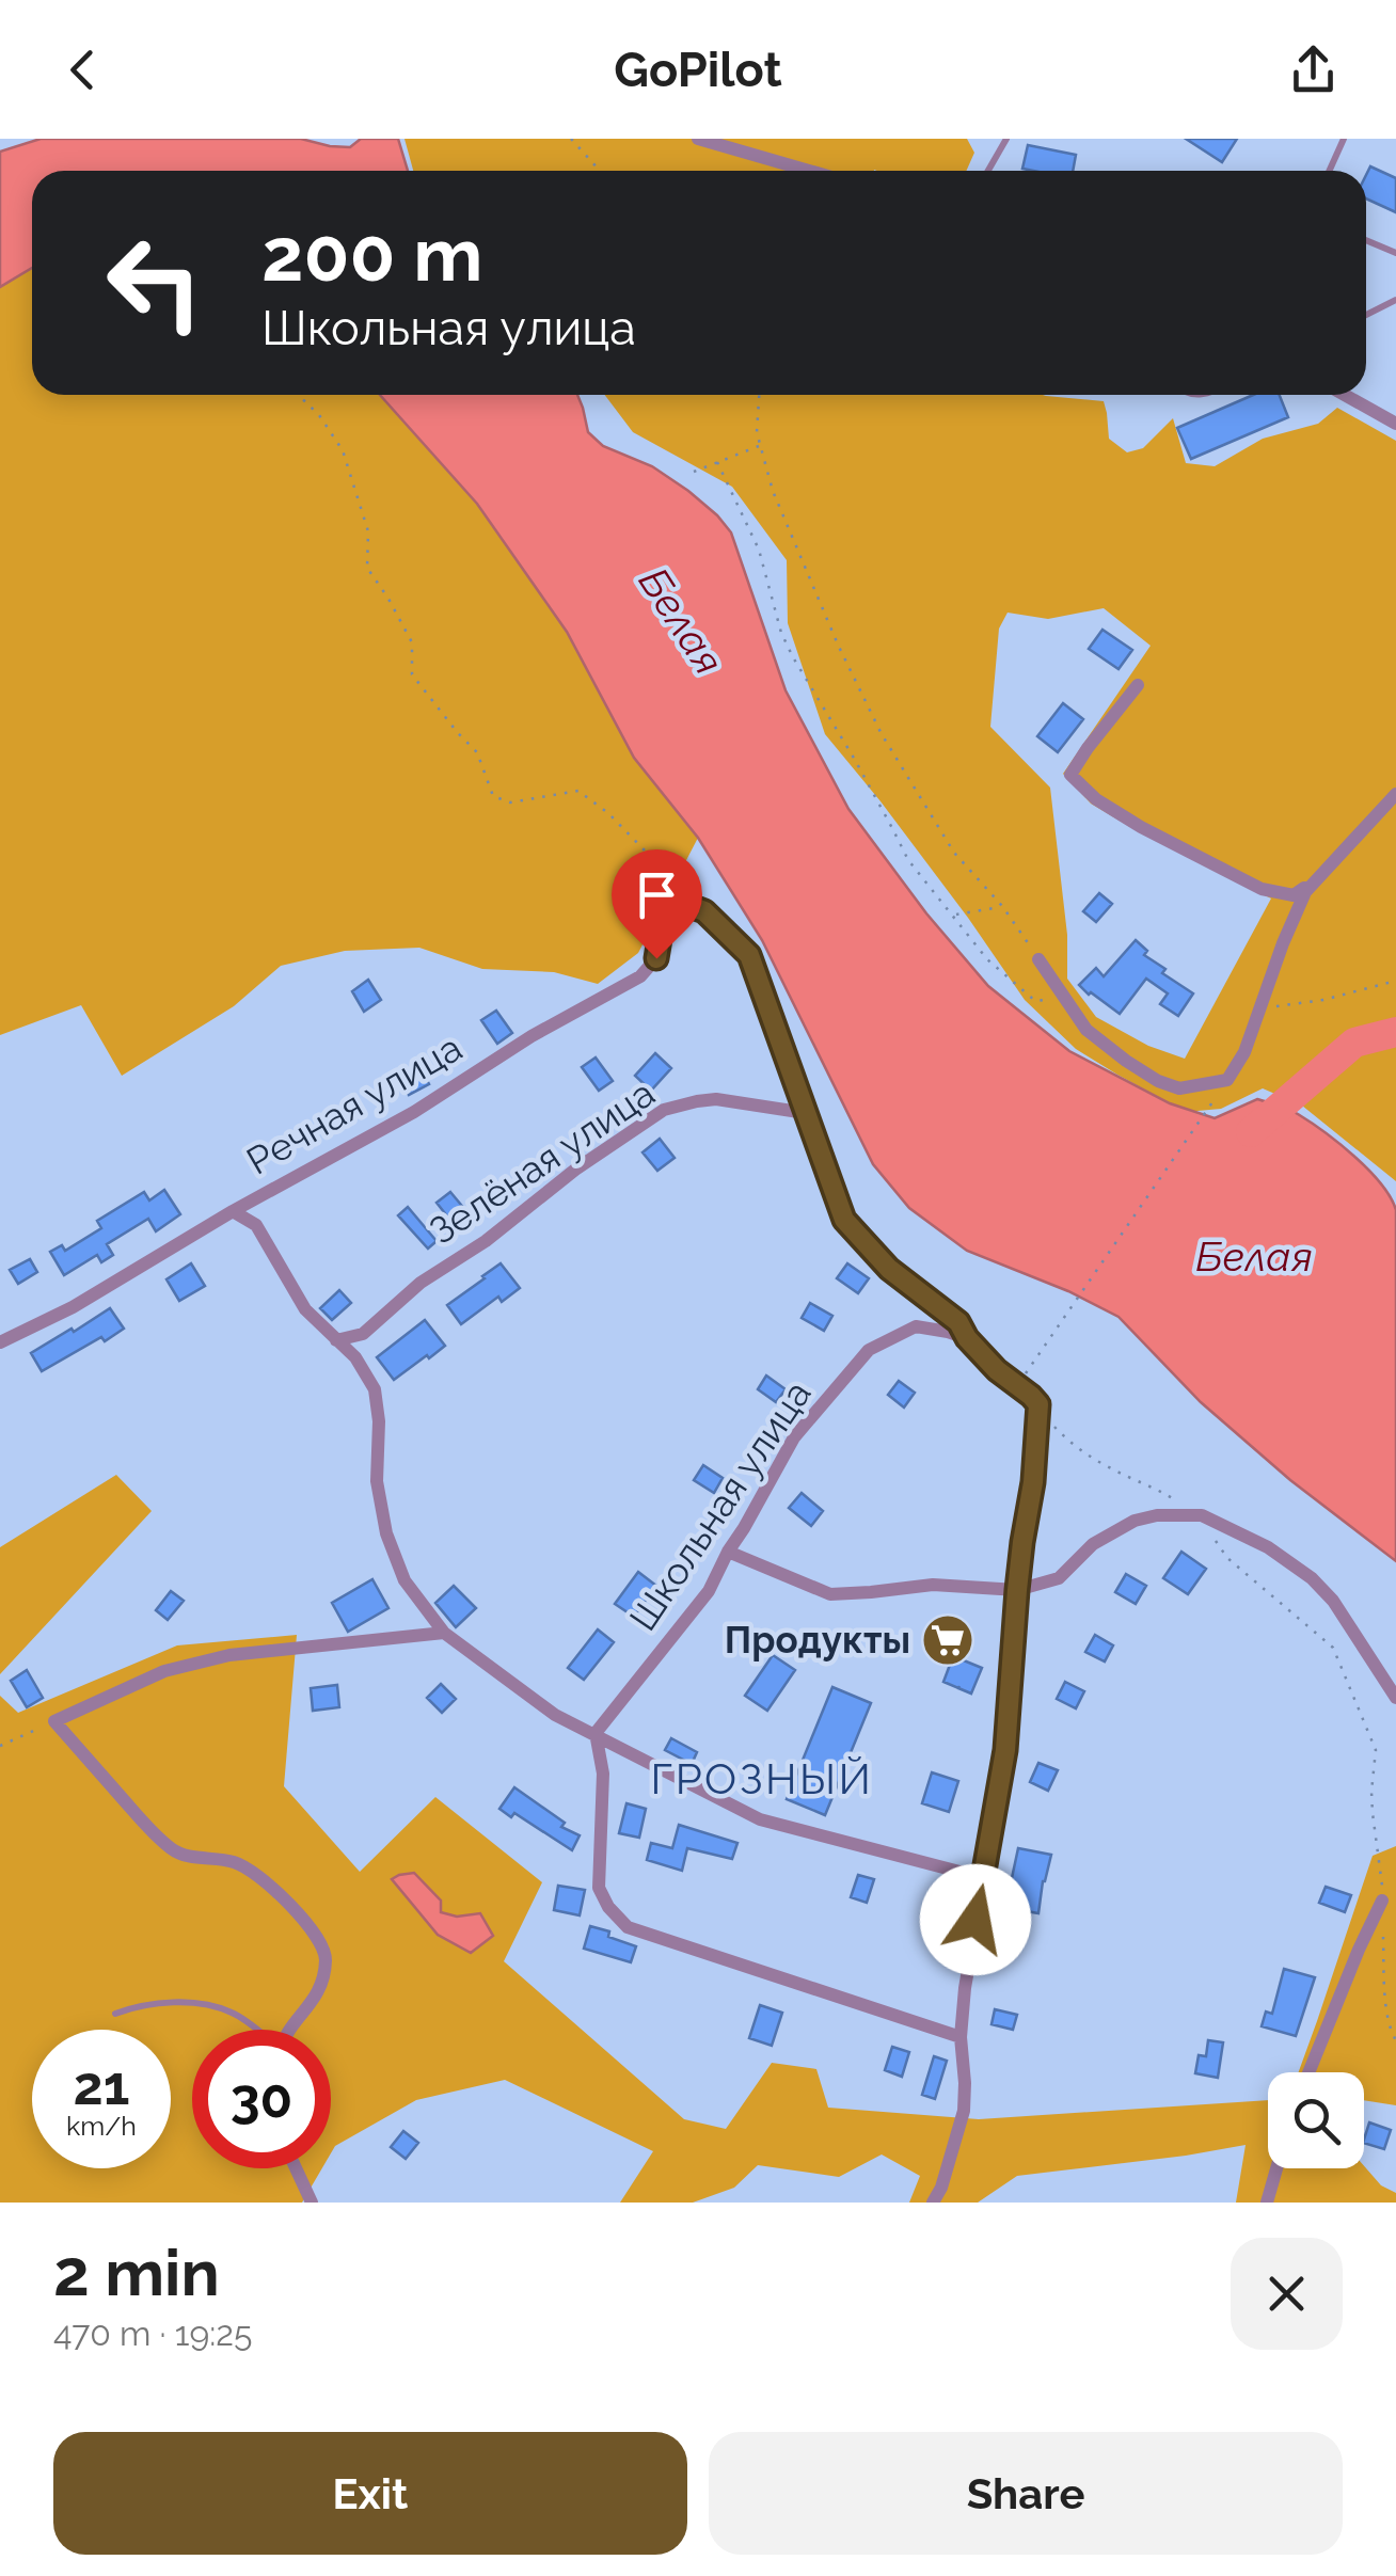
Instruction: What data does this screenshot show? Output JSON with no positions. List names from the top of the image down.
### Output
{
  "streets": {
    "street": ["Речная улица", "Зелёная улица", "Школьная улица"]
  },
  "districts": ["ГРОЗНЫЙ"],
  "water": ["Белая"],
  "places": {
    "supermarket": ["Продукты"]
  },
  "page": {
    "header": "GoPilot",
    "turn": ["200 m", "Школьная улица"],
    "speed": "21 km/h",
    "limit": "30",
    "heading": ["2 min", "470 m · 19:25"],
    "buttons": ["Exit", "Share"]
  }
}
